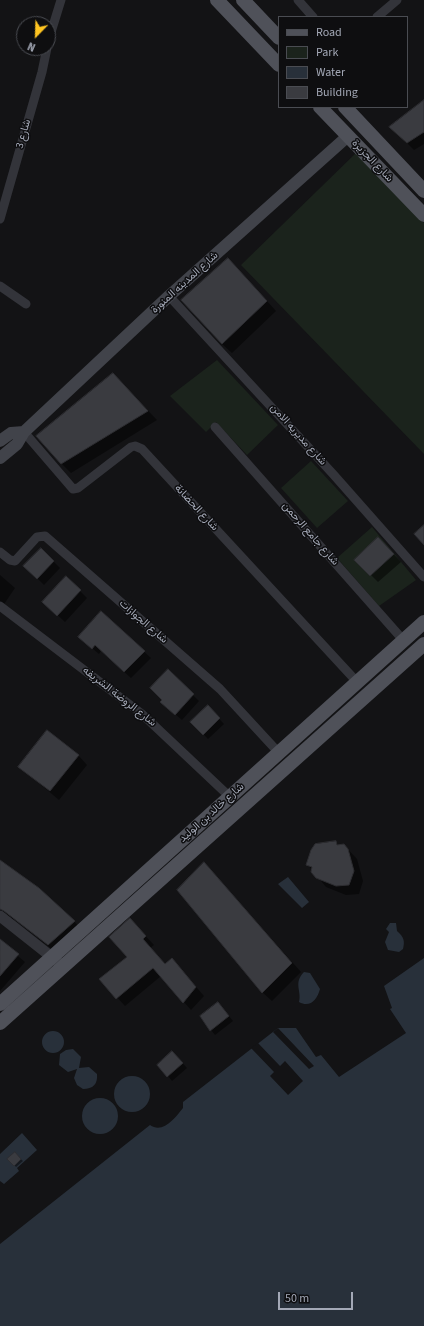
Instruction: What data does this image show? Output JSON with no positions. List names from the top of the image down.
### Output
{
  "streets": {
    "main road": ["شارع الجزيرة", "شارع المدينه المنورة", "شارع خالد بن الوليد"],
    "street": [
      "شارع 3",
      "شارع مديريه الامن",
      "شارع الحضانة",
      "شارع جامع الرحمن",
      "شارع الجوازات",
      "شارع الروضة الشريفه"
    ]
  },
  "crossings": [
    ["شارع الجزيرة", "شارع المدينه المنورة"],
    ["شارع المدينه المنورة", "شارع مديريه الامن"],
    ["شارع المدينه المنورة", "شارع الحضانة"],
    ["شارع الحضانة", "شارع خالد بن الوليد"],
    ["شارع جامع الرحمن", "شارع خالد بن الوليد"],
    ["شارع الجوازات", "شارع خالد بن الوليد"],
    ["شارع الروضة الشريفه", "شارع خالد بن الوليد"]
  ],
  "legend": [
    "Road",
    "Park",
    "Water",
    "Building"
  ],
  "scale_bar": "50 m",
  "north": "bottom left"
}
